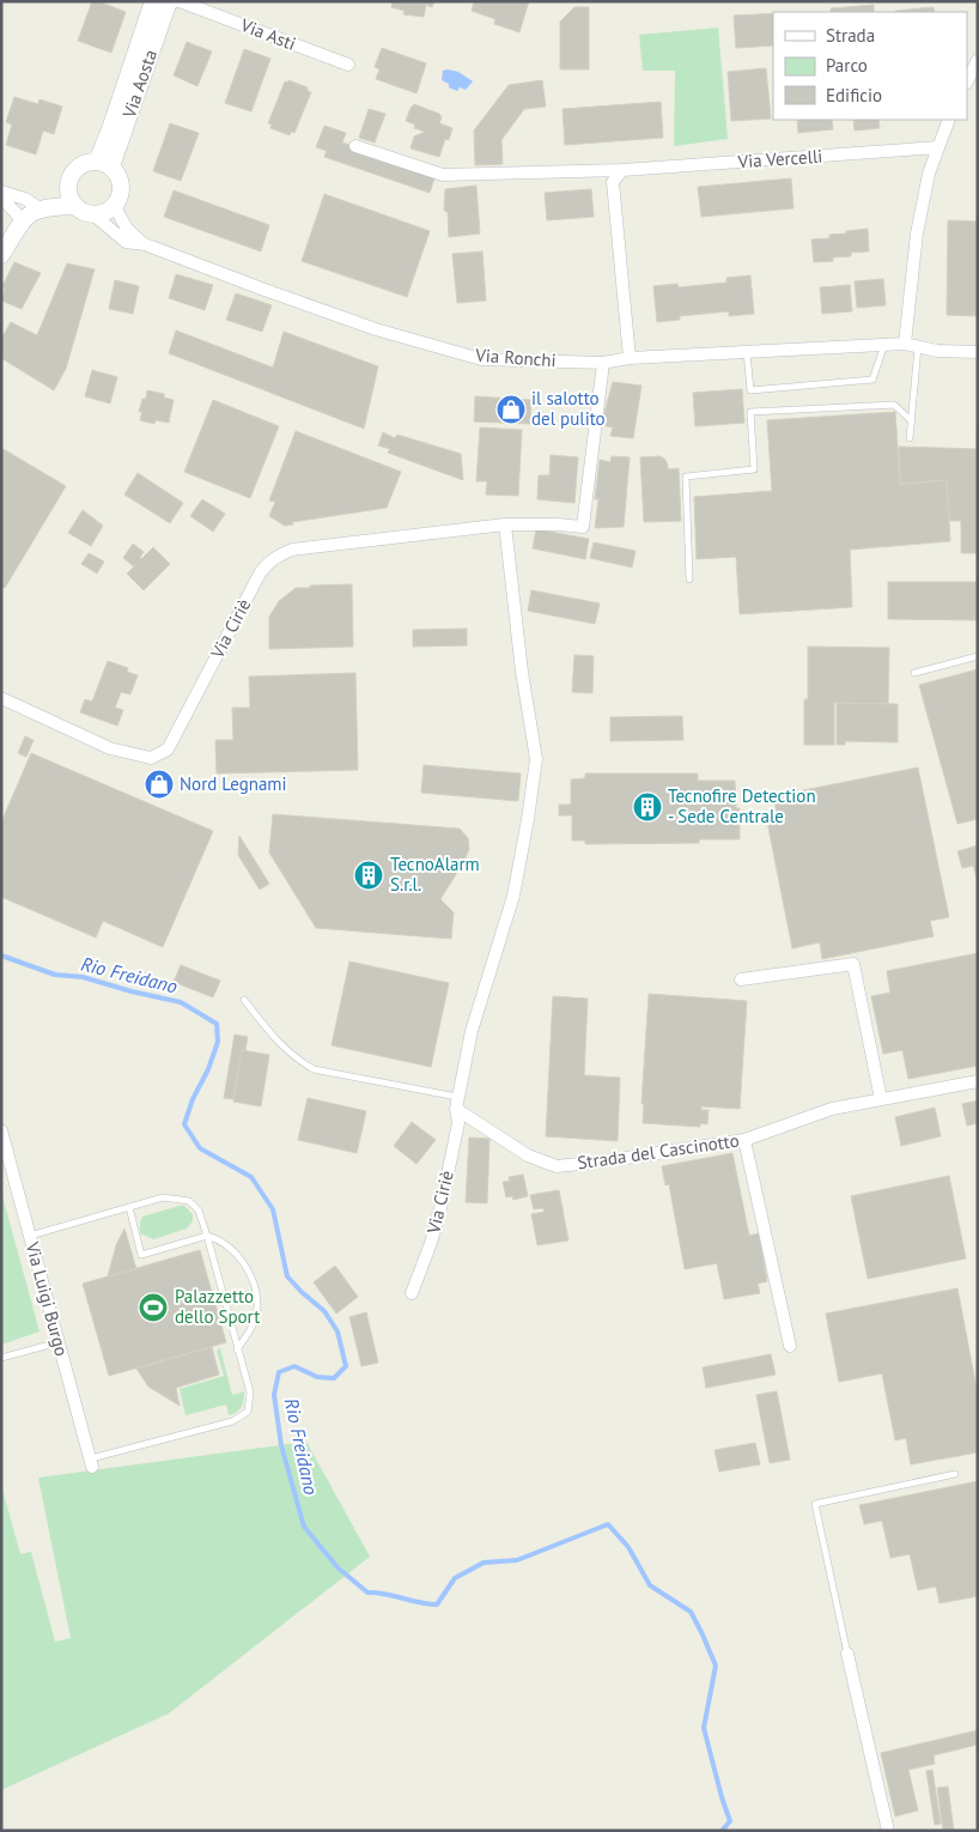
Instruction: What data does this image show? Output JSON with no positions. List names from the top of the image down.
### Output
{
  "streets": {
    "street": [
      "Via Asti",
      "Via Aosta",
      "Via Vercelli",
      "Via Ronchi",
      "Via Ciriè",
      "Strada del Cascinotto",
      "Via Luigi Burgo"
    ]
  },
  "crossings": [
    ["Via Asti", "Via Aosta"],
    ["Via Aosta", "Via Ronchi"],
    ["Via Ronchi", "Via Ciriè"],
    ["Via Ciriè", "Strada del Cascinotto"]
  ],
  "water": ["Rio Freidano"],
  "places": {
    "shop": ["il salotto del pulito", "Nord Legnami"],
    "building": ["Tecnofire Detection - Sede Centrale", "TecnoAlarm S.r.l."],
    "sports": ["Palazzetto dello Sport"]
  },
  "legend": ["Strada", "Parco", "Edificio"]
}
